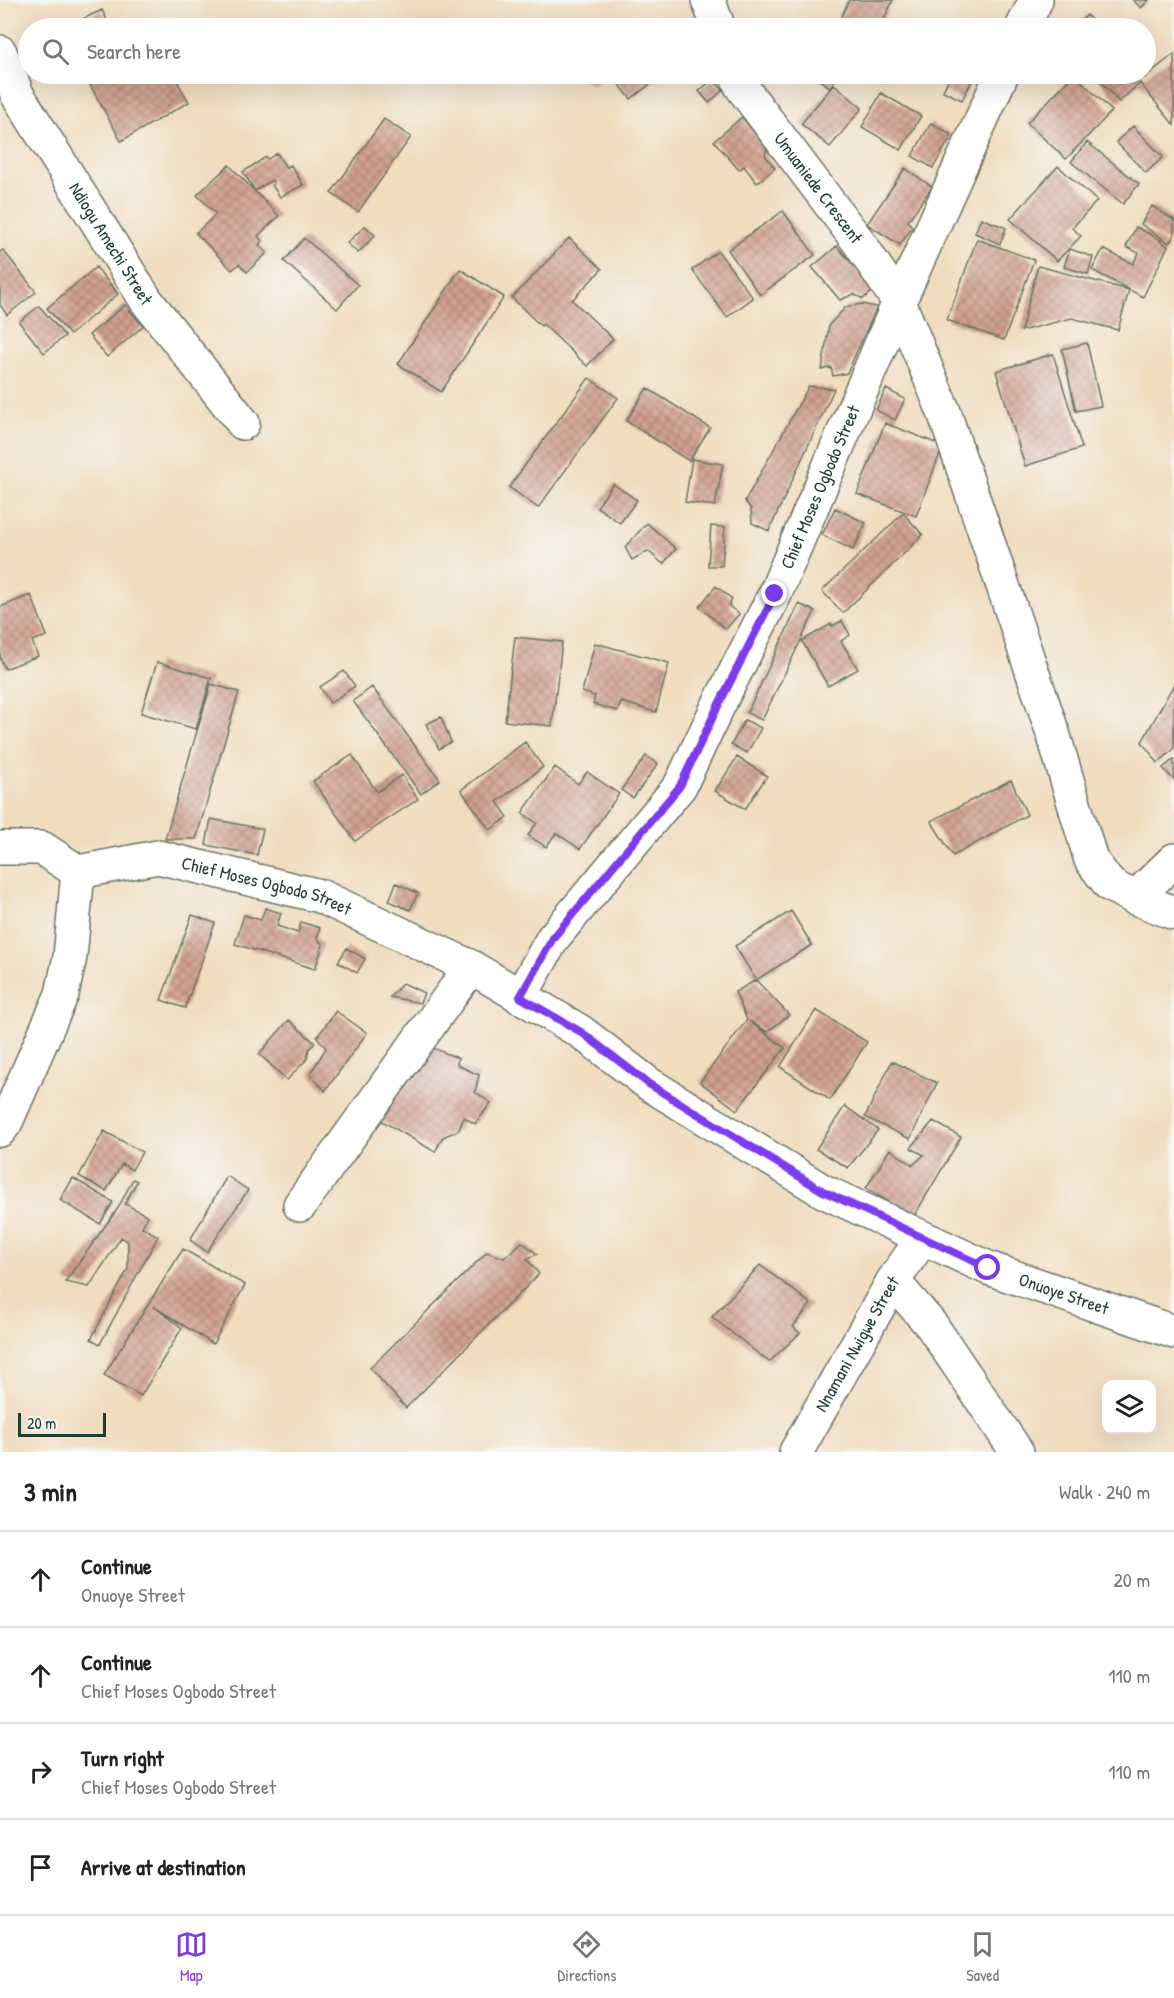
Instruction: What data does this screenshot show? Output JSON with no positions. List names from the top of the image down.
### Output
{
  "streets": {
    "street": [
      "Umuaniede Crescent",
      "Ndiogu Amechi Street",
      "Chief Moses Ogbodo Street",
      "Onuoye Street",
      "Nnamani Nwigwe Street"
    ]
  },
  "crossings": [
    ["Umuaniede Crescent", "Chief Moses Ogbodo Street"],
    ["Chief Moses Ogbodo Street", "Onuoye Street"],
    ["Chief Moses Ogbodo Street", "Nnamani Nwigwe Street"],
    ["Onuoye Street", "Nnamani Nwigwe Street"]
  ],
  "scale_bar": "20 m",
  "page": {
    "search": "Search here",
    "scale": "20 m",
    "heading": ["3 min", "Walk · 240 m"],
    "list": [
      ["Continue", "Onuoye Street", "20 m"],
      ["Continue", "Chief Moses Ogbodo Street", "110 m"],
      ["Turn right", "Chief Moses Ogbodo Street", "110 m"],
      "Arrive at destination"
    ],
    "nav": ["Map", "Directions", "Saved"]
  }
}
